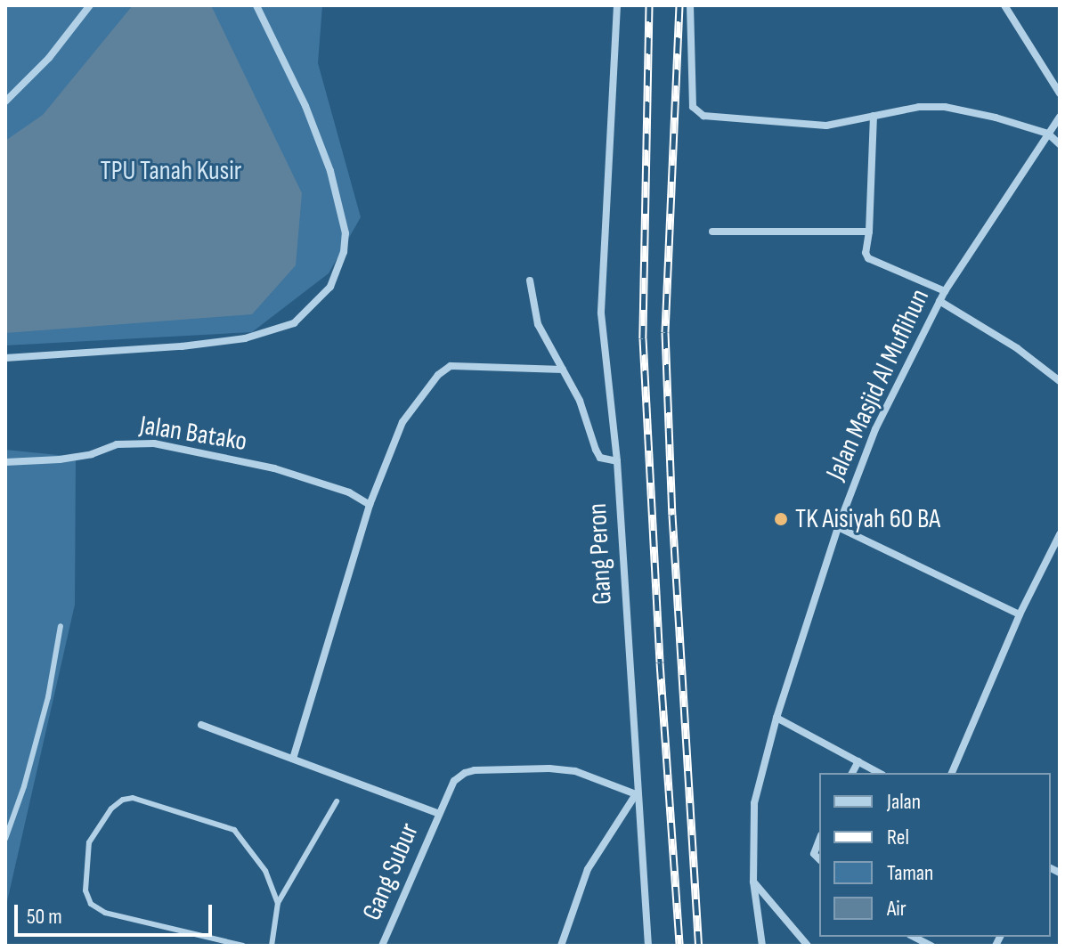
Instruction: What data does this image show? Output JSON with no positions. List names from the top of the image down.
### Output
{
  "streets": {
    "street": [
      "Jalan Masjid Al Muflihun",
      "Jalan Batako",
      "Gang Peron",
      "Gang Subur"
    ]
  },
  "crossings": [
    ["Gang Peron", "Gang Subur"]
  ],
  "parks": ["TPU Tanah Kusir"],
  "places": ["TK Aisiyah 60 BA"],
  "legend": [
    "Jalan",
    "Rel",
    "Taman",
    "Air"
  ],
  "scale_bar": "50 m"
}
